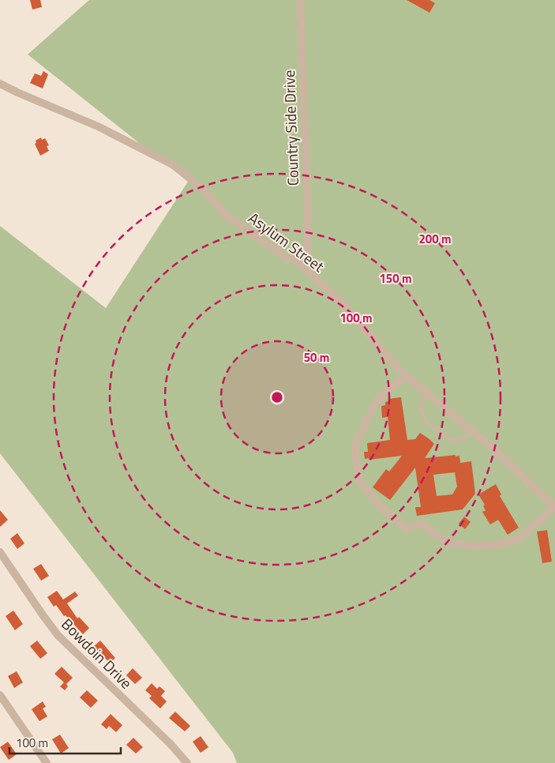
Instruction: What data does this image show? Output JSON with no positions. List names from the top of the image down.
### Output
{
  "streets": {
    "street": ["Country Side Drive", "Asylum Street", "Bowdoin Drive"]
  },
  "crossings": [
    ["Country Side Drive", "Asylum Street"]
  ],
  "scale_bar": "100 m",
  "rings": [
    "200 m",
    "150 m",
    "100 m",
    "50 m"
  ]
}
